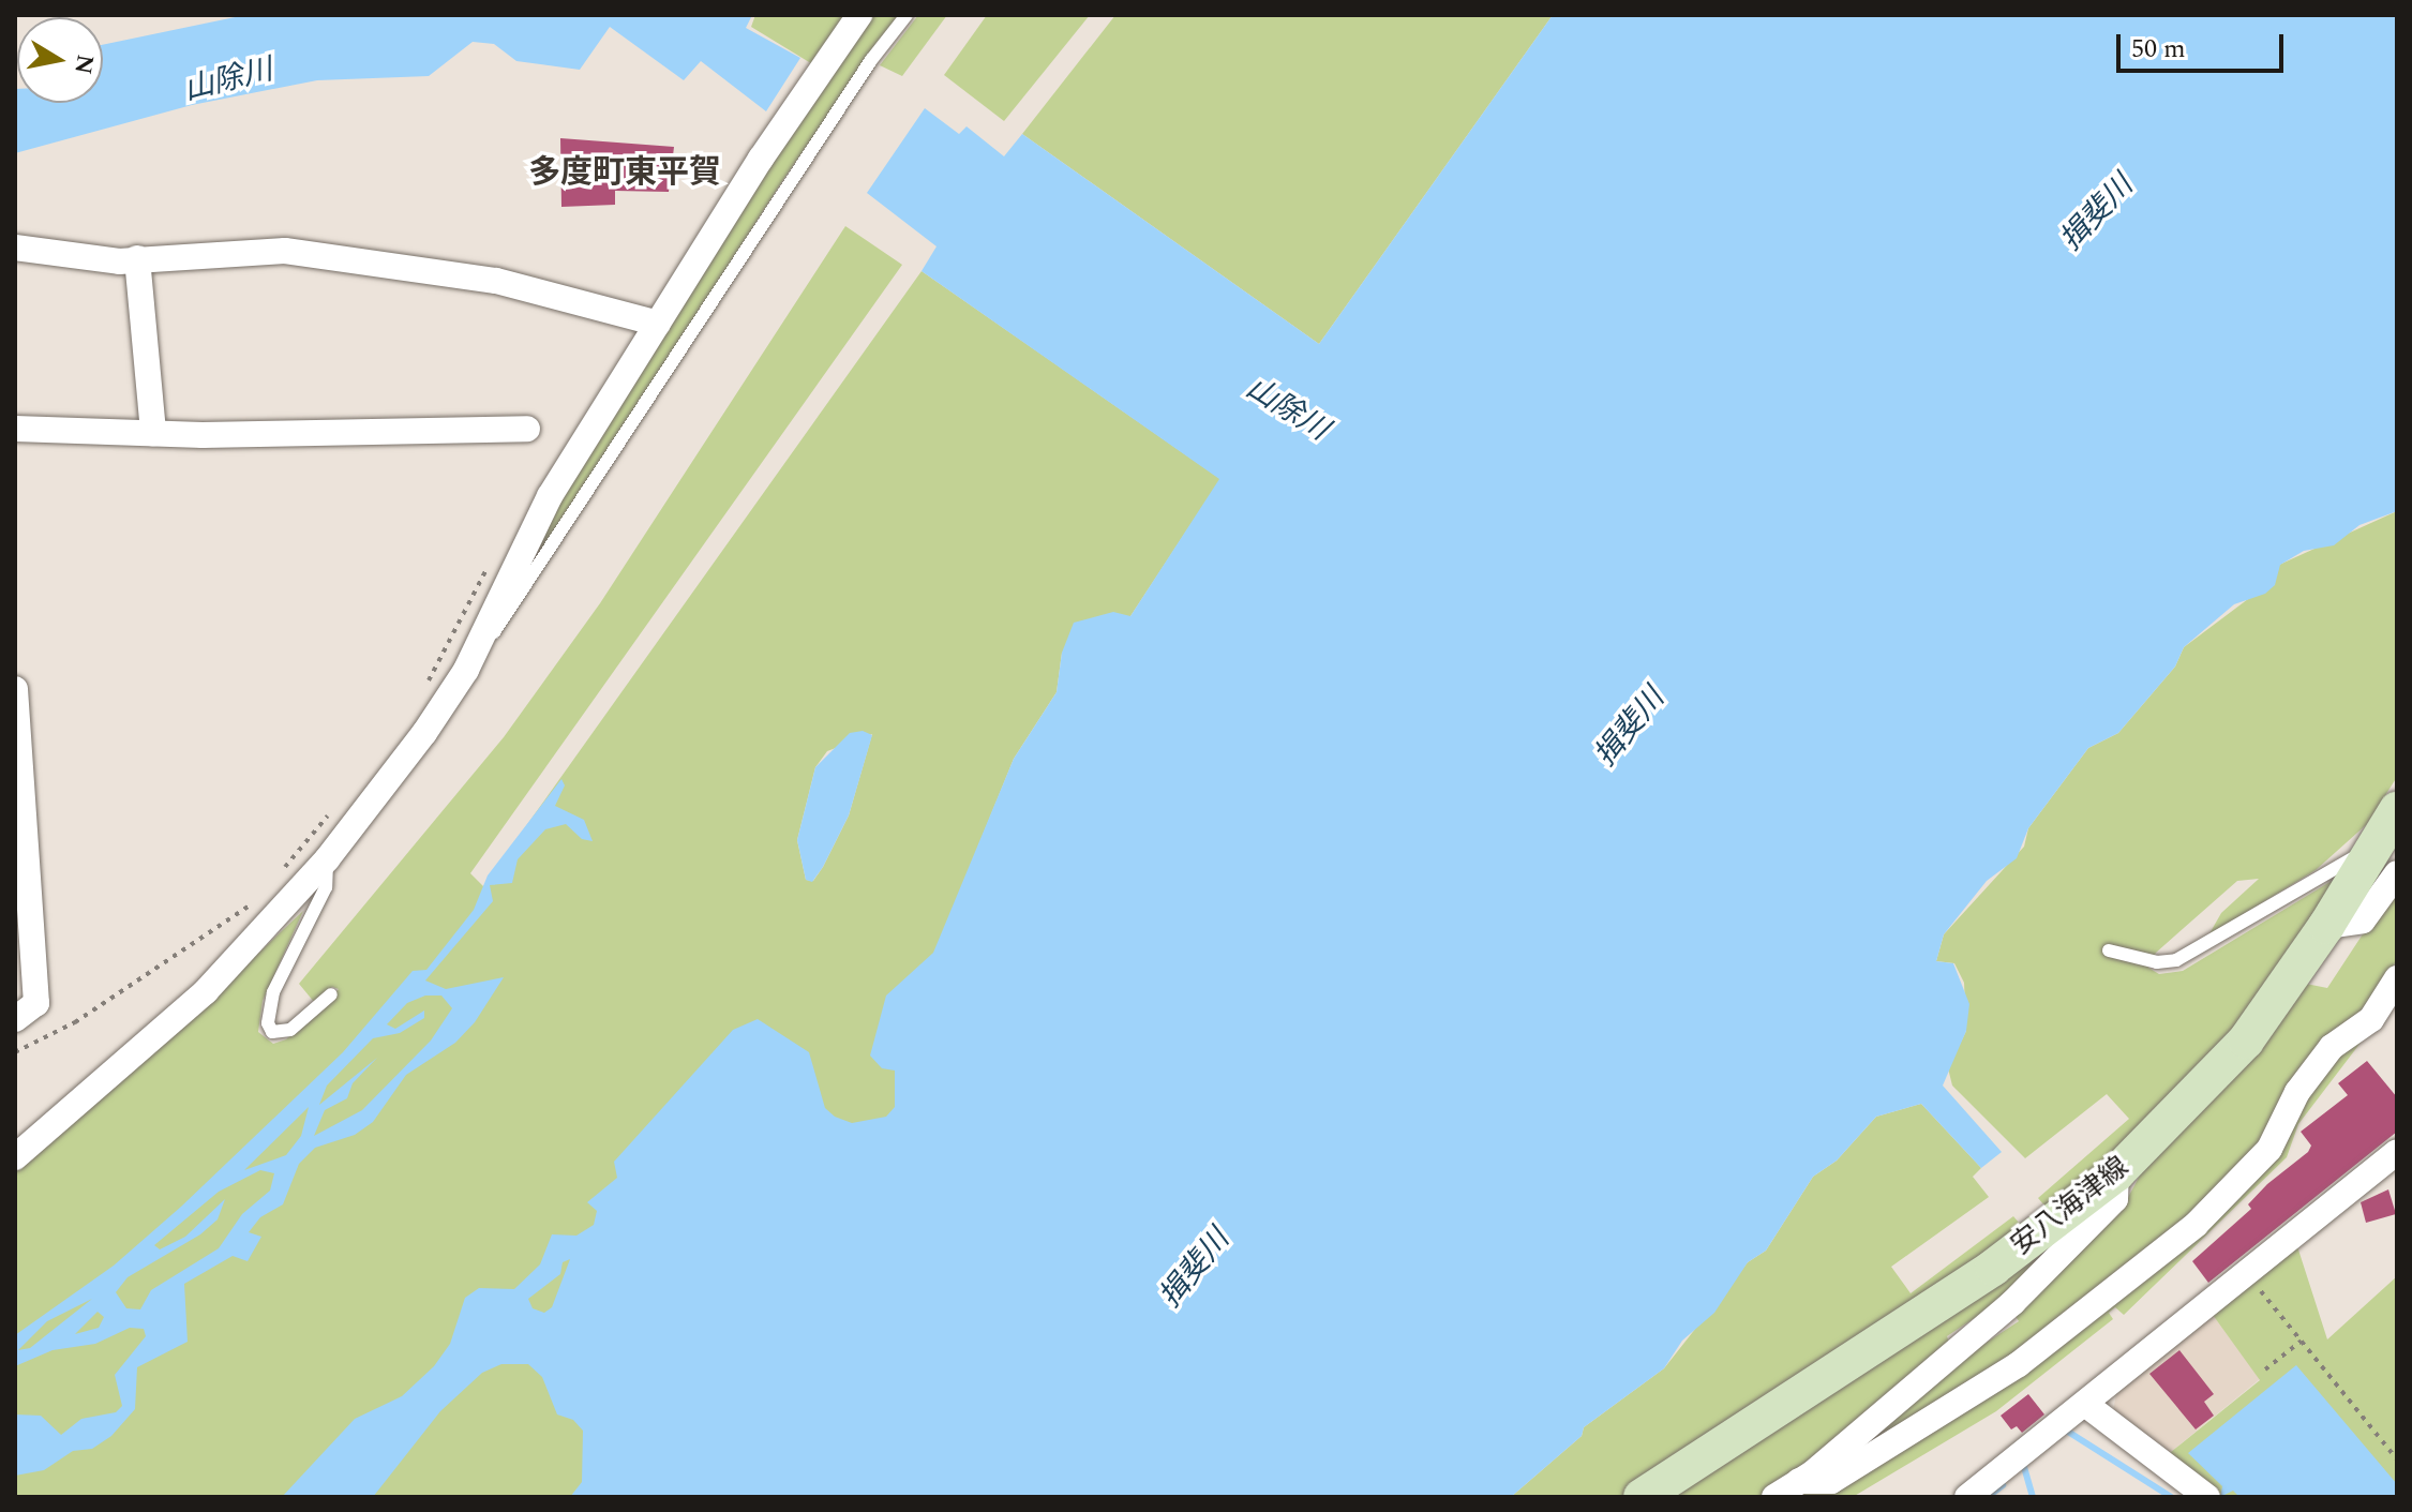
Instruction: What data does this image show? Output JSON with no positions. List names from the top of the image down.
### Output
{
  "streets": {
    "main road": ["安八海津線"]
  },
  "districts": ["多度町東平賀"],
  "water": ["山除川", "揖斐川"],
  "scale_bar": "50 m",
  "north": "right"
}
